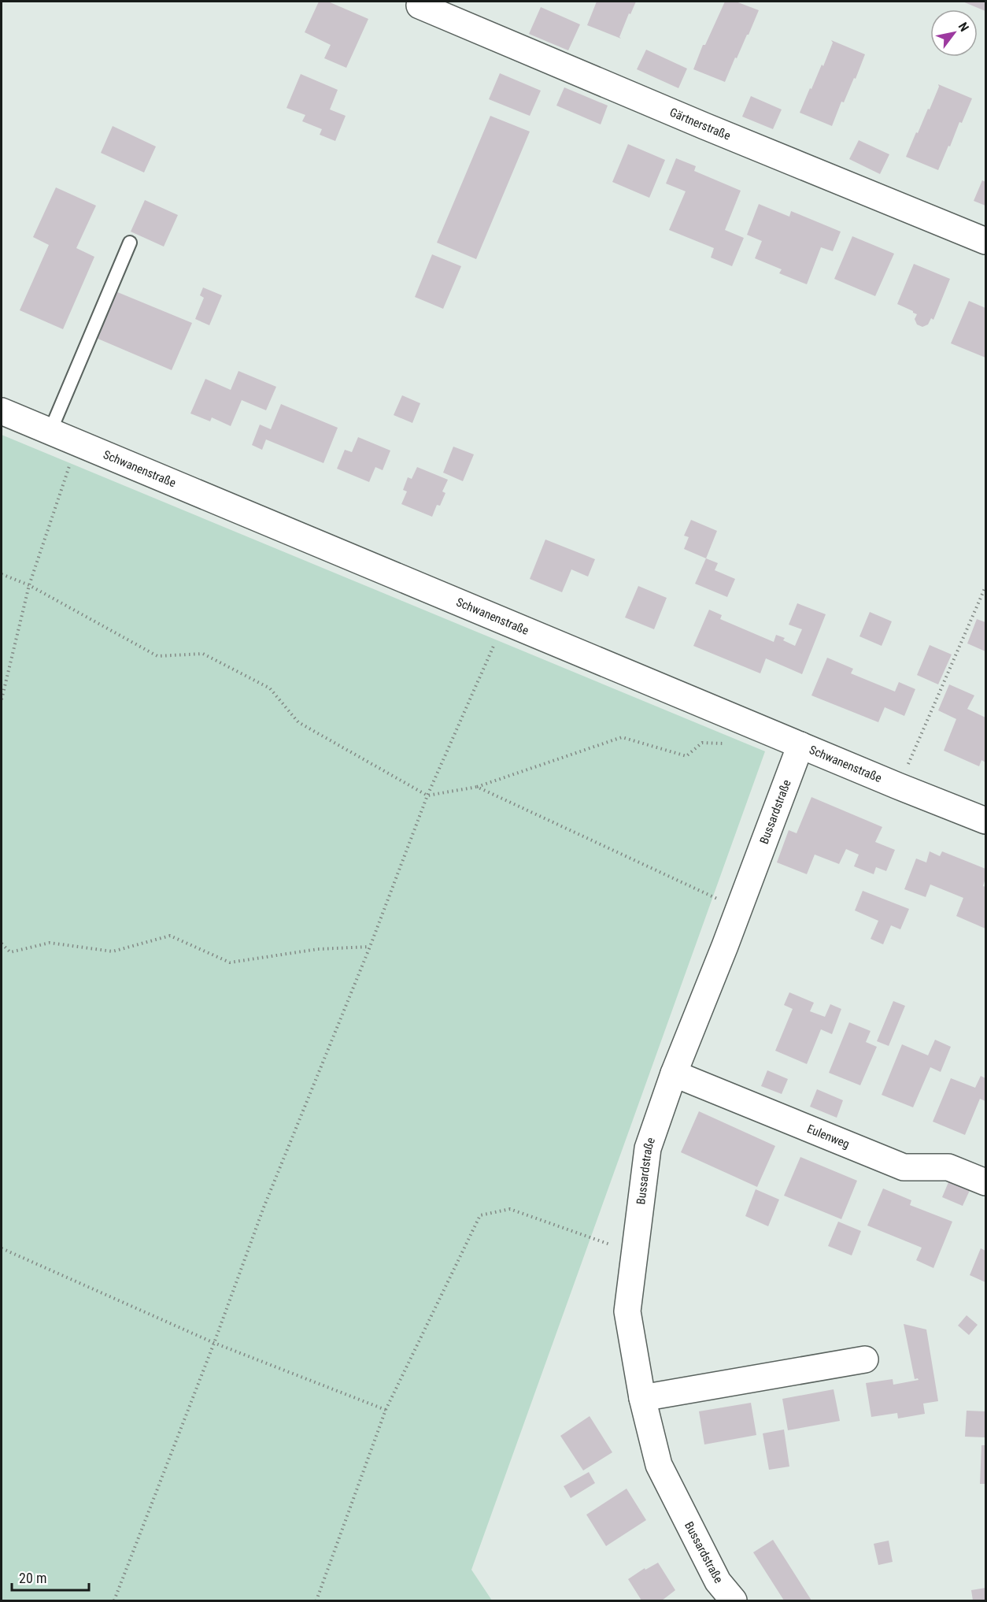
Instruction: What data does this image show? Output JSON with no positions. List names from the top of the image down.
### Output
{
  "streets": {
    "street": [
      "Gärtnerstraße",
      "Schwanenstraße",
      "Bussardstraße",
      "Eulenweg"
    ]
  },
  "crossings": [
    ["Schwanenstraße", "Bussardstraße"],
    ["Bussardstraße", "Eulenweg"]
  ],
  "scale_bar": "20 m",
  "north": "top right"
}
